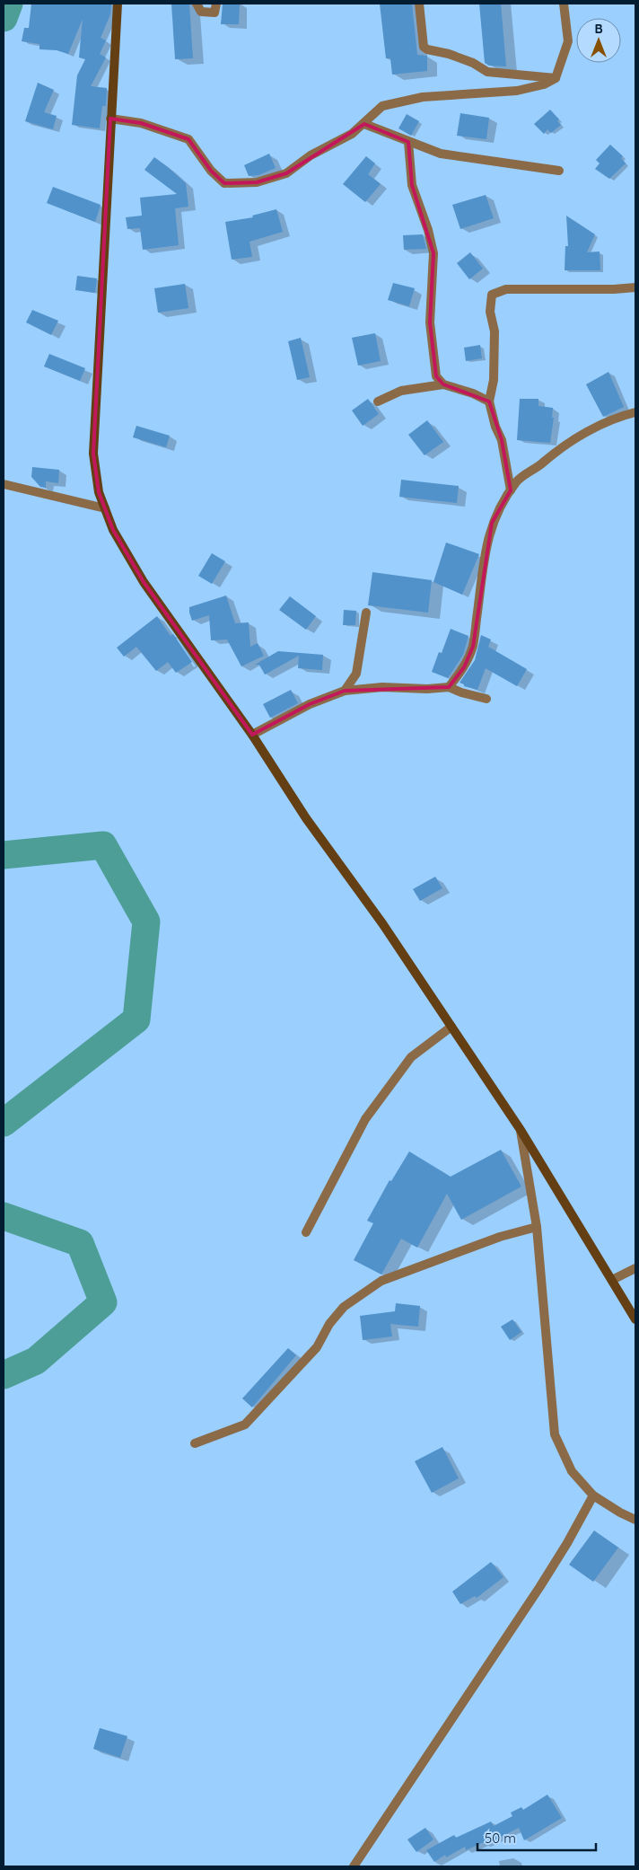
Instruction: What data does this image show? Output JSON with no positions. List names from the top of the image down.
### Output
{
  "scale_bar": "50 m",
  "north": "top"
}
